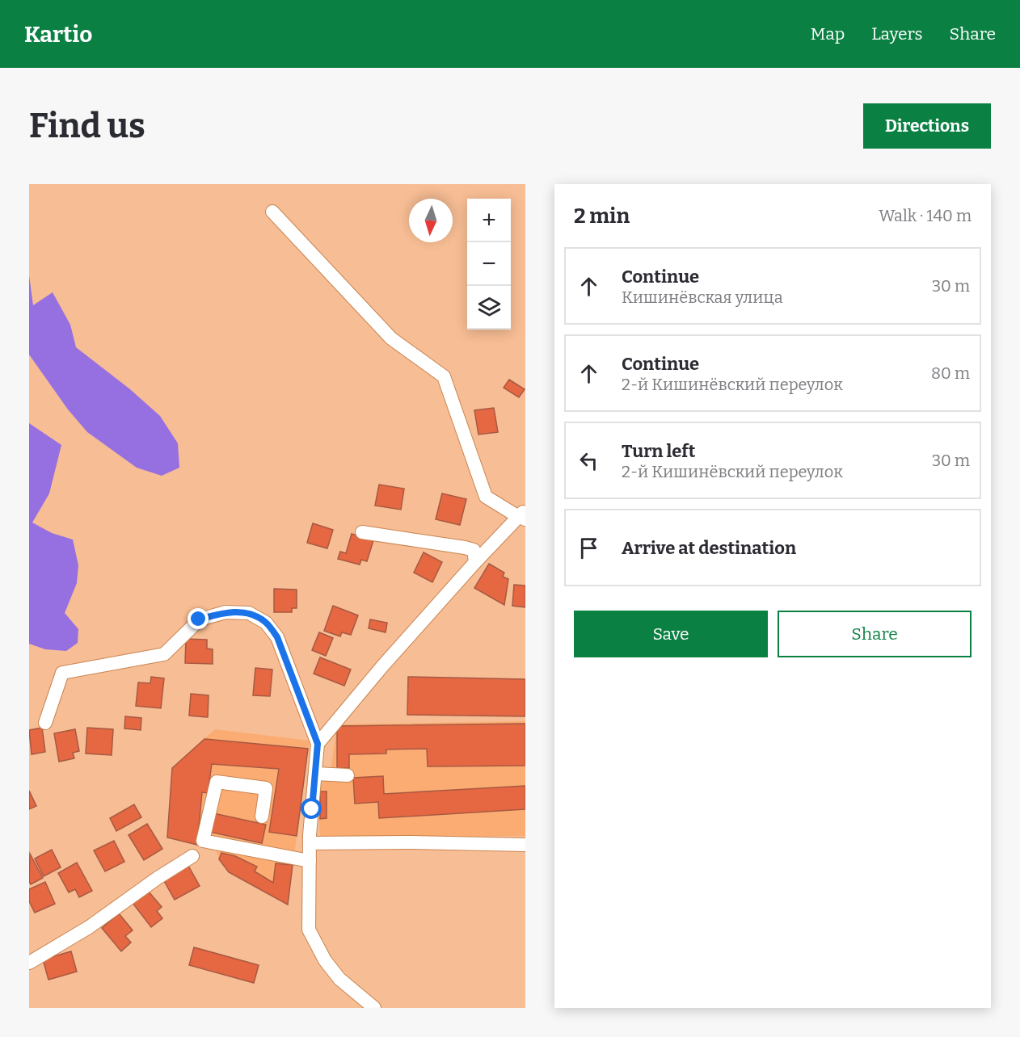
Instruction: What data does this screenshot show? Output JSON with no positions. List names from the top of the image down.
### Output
{
  "north": "bottom",
  "page": {
    "header": "Kartio",
    "nav": ["Map", "Layers", "Share"],
    "buttons": [
      "Directions",
      ["Save", "Share"]
    ],
    "title": "Find us",
    "heading": ["2 min", "Walk · 140 m"],
    "map_buttons": ["+", "−"],
    "list": [
      ["Continue", "Кишинёвская улица", "30 m"],
      ["Continue", "2-й Кишинёвский переулок", "80 m"],
      ["Turn left", "2-й Кишинёвский переулок", "30 m"],
      "Arrive at destination"
    ]
  }
}
